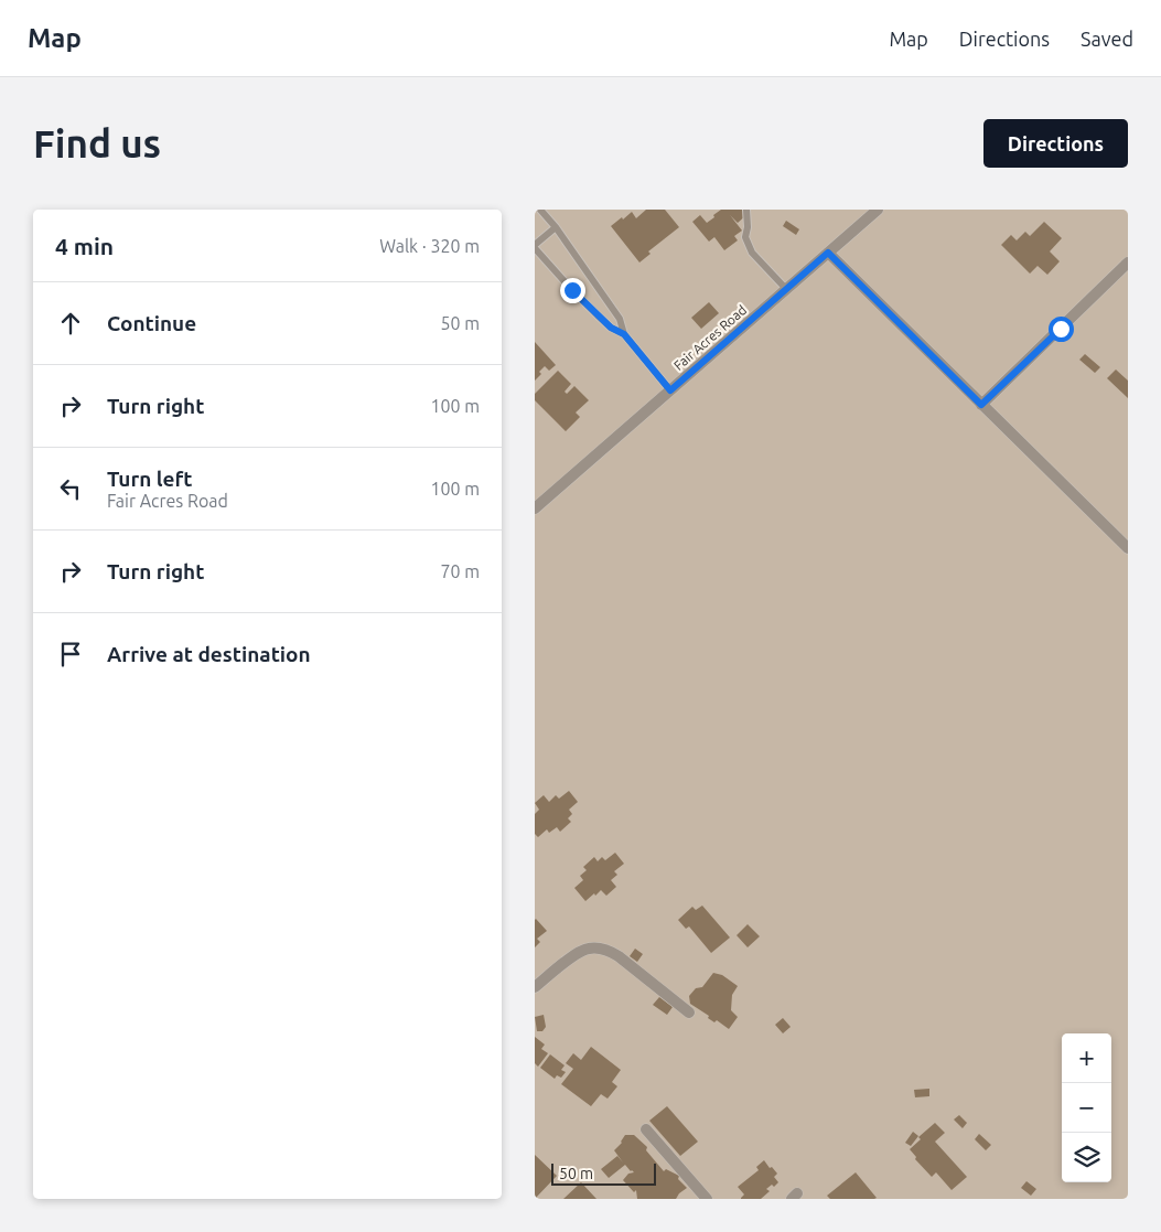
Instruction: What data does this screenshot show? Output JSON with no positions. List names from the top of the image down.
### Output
{
  "streets": {
    "street": ["Fair Acres Road"]
  },
  "scale_bar": "50 m",
  "page": {
    "header": "Map",
    "nav": ["Map", "Directions", "Saved"],
    "buttons": "Directions",
    "title": "Find us",
    "heading": ["4 min", "Walk · 320 m"],
    "list": [
      ["Continue", "50 m"],
      ["Turn right", "100 m"],
      ["Turn left", "Fair Acres Road", "100 m"],
      ["Turn right", "70 m"],
      "Arrive at destination"
    ],
    "map_buttons": ["+", "−"],
    "scale": "50 m"
  }
}
